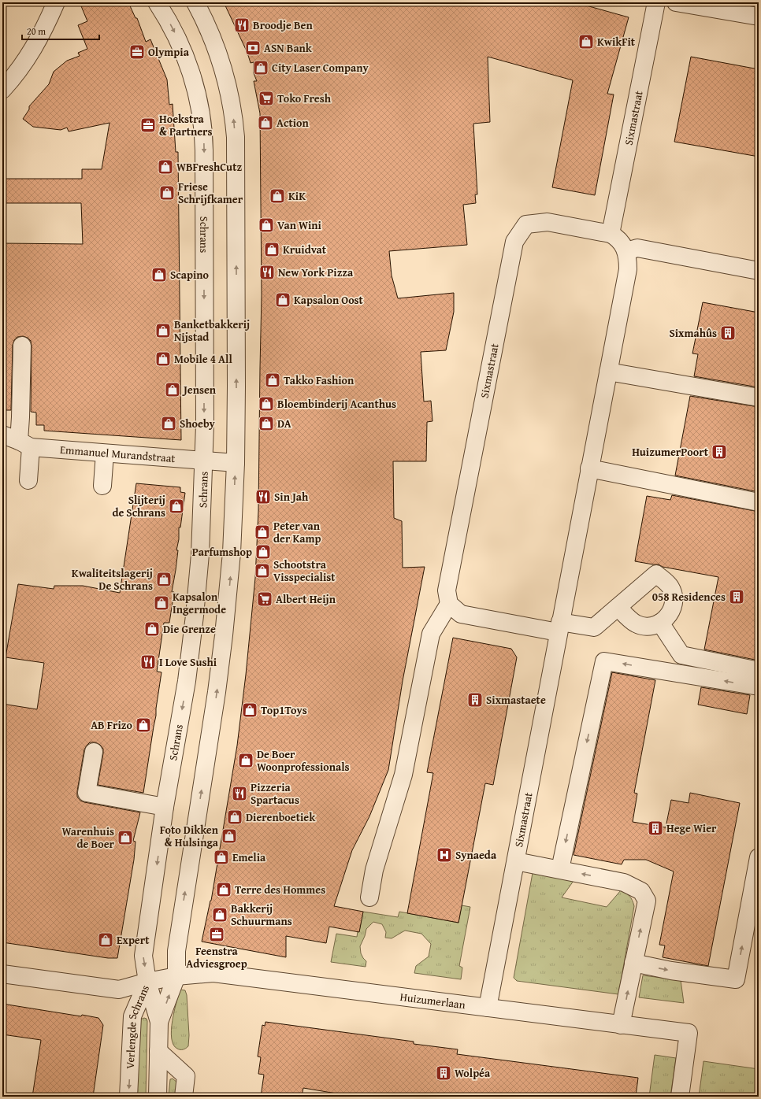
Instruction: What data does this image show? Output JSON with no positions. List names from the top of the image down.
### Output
{
  "streets": {
    "street": [
      "Sixmastraat",
      "Schrans",
      "Emmanuel Murandstraat",
      "Huizumerlaan",
      "Verlengde Schrans"
    ]
  },
  "crossings": [
    ["Sixmastraat", "Huizumerlaan"],
    ["Schrans", "Emmanuel Murandstraat"],
    ["Schrans", "Huizumerlaan"],
    ["Schrans", "Verlengde Schrans"],
    ["Huizumerlaan", "Verlengde Schrans"]
  ],
  "places": {
    "restaurant": [
      "Broodje Ben",
      "New York Pizza",
      "Sin Jah",
      "I Love Sushi",
      "Pizzeria Spartacus"
    ],
    "shop": [
      "KwikFit",
      "City Laser Company",
      "Action",
      "WBFreshCutz",
      "Friese Schrijfkamer",
      "KiK",
      "Van Wini",
      "Kruidvat",
      "Scapino",
      "Kapsalon Oost",
      "Banketbakkerij Nijstad",
      "Mobile 4 All",
      "Takko Fashion",
      "Jensen",
      "Bloembinderij Acanthus",
      "Shoeby",
      "DA",
      "Slijterij de Schrans",
      "Peter van der Kamp",
      "Parfumshop",
      "Schootstra Visspecialist",
      "Kwaliteitslagerij De Schrans",
      "Kapsalon Ingermode",
      "Die Grenze",
      "Top1Toys",
      "AB Frizo",
      "De Boer Woonprofessionals",
      "Dierenboetiek",
      "Foto Dikken & Hulsinga",
      "Warenhuis de Boer",
      "Emelia",
      "Terre des Hommes",
      "Bakkerij Schuurmans",
      "Expert"
    ],
    "bank": ["ASN Bank"],
    "office": ["Olympia", "Hoekstra & Partners", "Feenstra Adviesgroep"],
    "supermarket": ["Toko Fresh", "Albert Heijn"],
    "building": [
      "Sixmahûs",
      "HuizumerPoort",
      "058 Residences",
      "Sixmastaete",
      "Hege Wier",
      "Wolpéa"
    ],
    "hospital": ["Synaeda"]
  },
  "scale_bar": "20 m"
}
